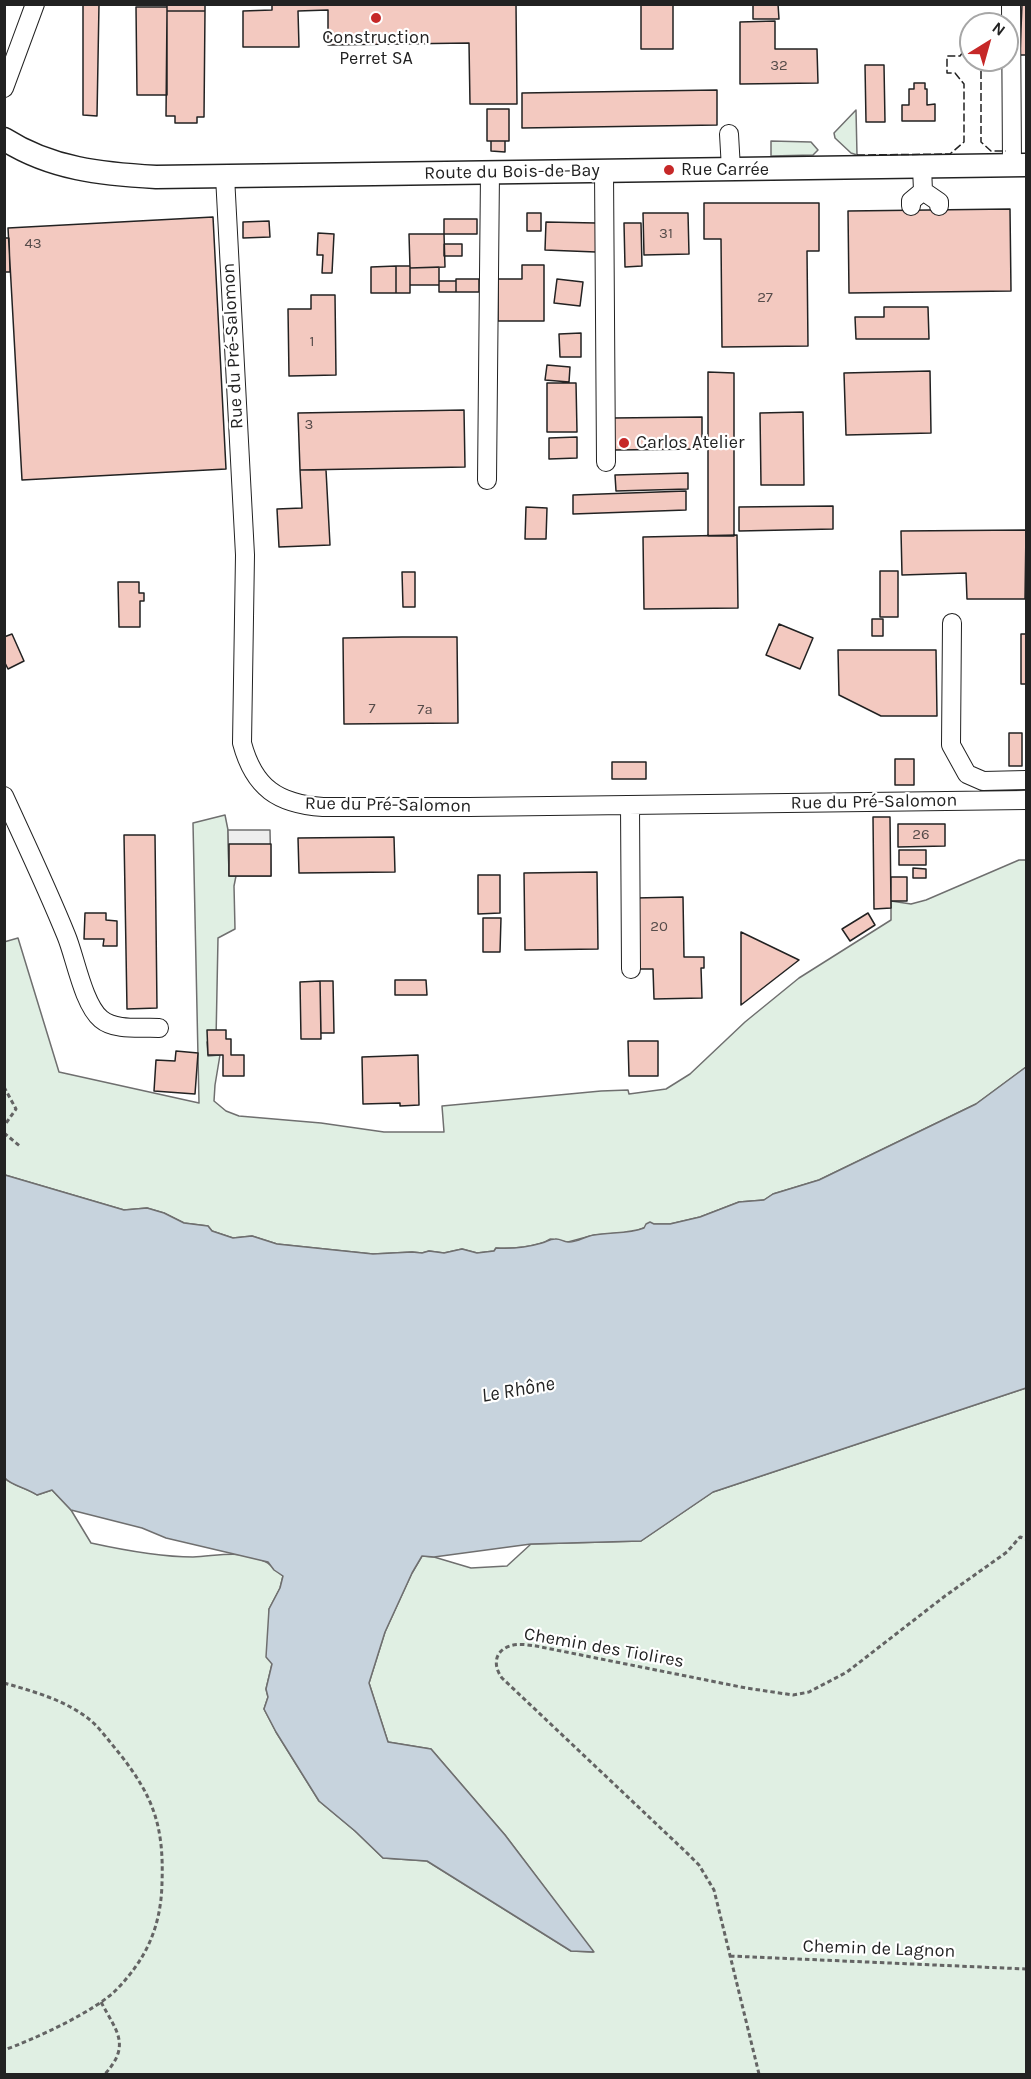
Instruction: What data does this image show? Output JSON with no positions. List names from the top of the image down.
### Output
{
  "streets": {
    "main road": ["Route du Bois-de-Bay"],
    "street": ["Rue du Pré-Salomon"],
    "path": ["Chemin des Tiolires", "Chemin de Lagnon"]
  },
  "crossings": [
    ["Route du Bois-de-Bay", "Rue du Pré-Salomon"],
    ["Chemin des Tiolires", "Chemin de Lagnon"]
  ],
  "water": ["Le Rhône"],
  "places": ["Construction Perret SA", "Rue Carrée", "Carlos Atelier"],
  "house_numbers": [
    "32",
    "31",
    "43",
    "27",
    "1",
    "3",
    "7",
    "7a",
    "26",
    "20"
  ],
  "north": "top right"
}
